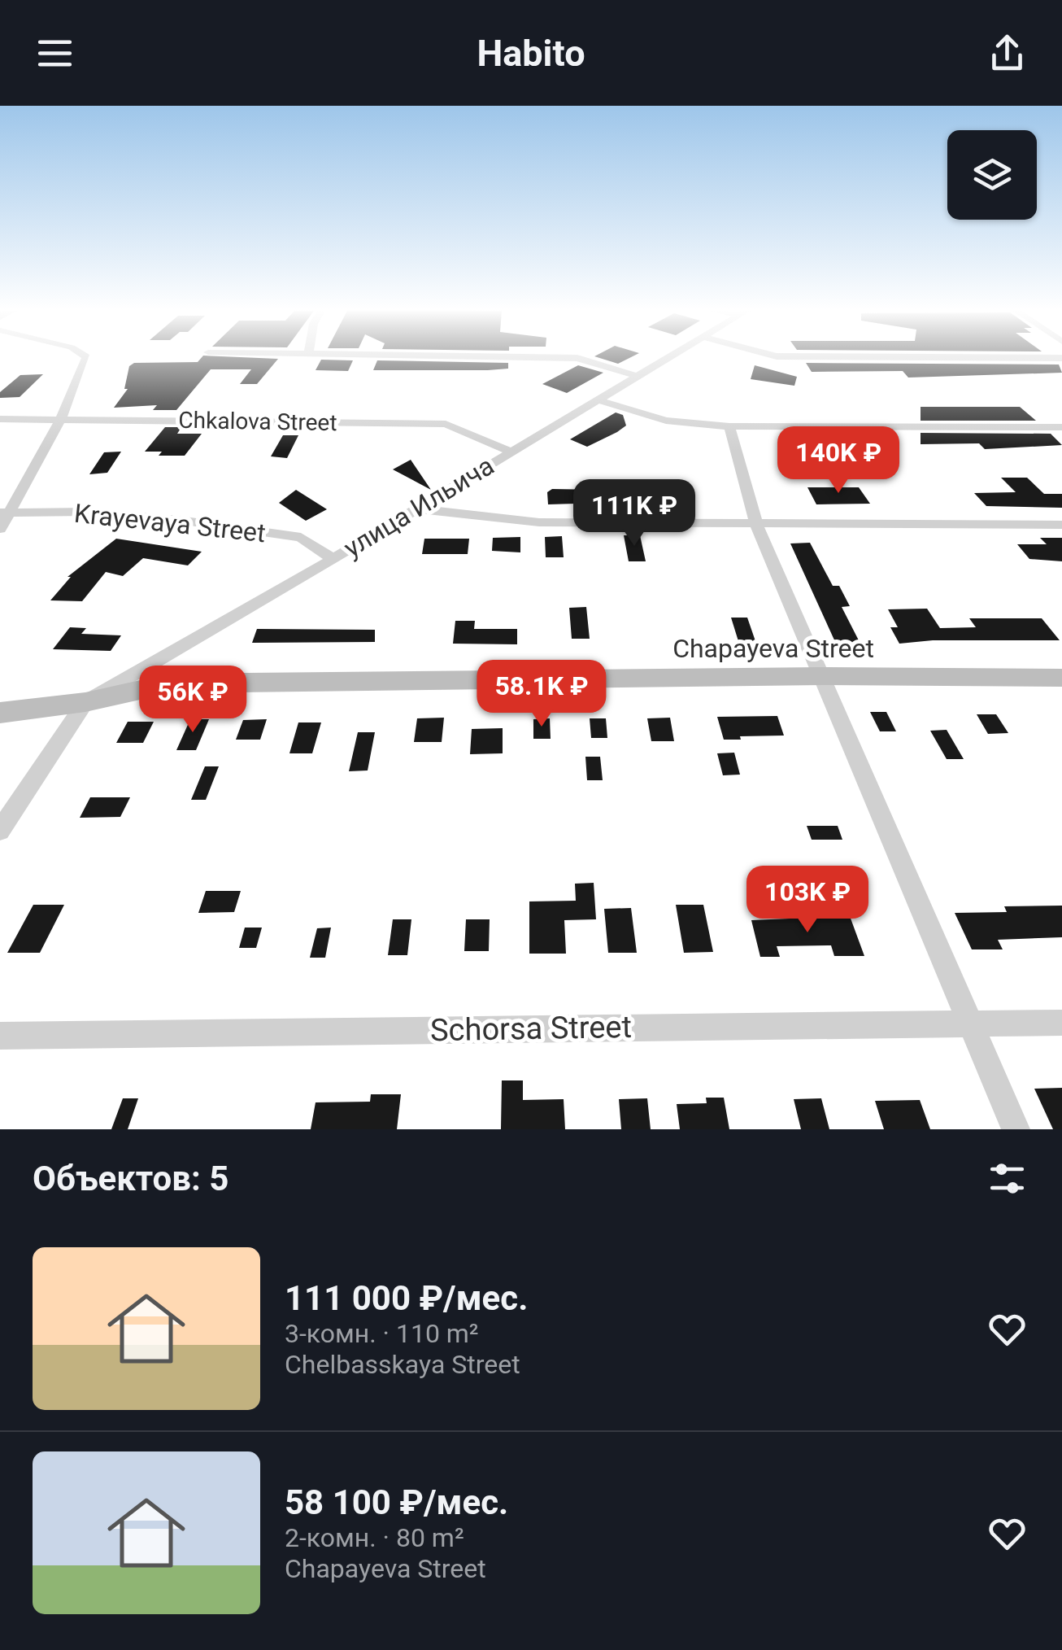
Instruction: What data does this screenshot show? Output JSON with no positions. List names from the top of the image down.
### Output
{
  "streets": {
    "main road": ["Chapayeva Street"],
    "street": [
      "Chkalova Street",
      "улица Ильича",
      "Krayevaya Street",
      "Schorsa Street"
    ]
  },
  "crossings": [
    ["Chkalova Street", "улица Ильича"],
    ["улица Ильича", "Krayevaya Street"],
    ["улица Ильича", "Chapayeva Street"]
  ],
  "page": {
    "header": "Habito",
    "price": [
      "140K ₽",
      "111K ₽",
      "58.1K ₽",
      "56K ₽",
      "103K ₽"
    ],
    "heading": "Объектов: 5",
    "list": [
      {
        "name": "111 000 ₽/мес.",
        "note": "3-комн. · 110 m² · Chelbasskaya Street"
      },
      {
        "name": "58 100 ₽/мес.",
        "note": "2-комн. · 80 m² · Chapayeva Street"
      }
    ]
  }
}
